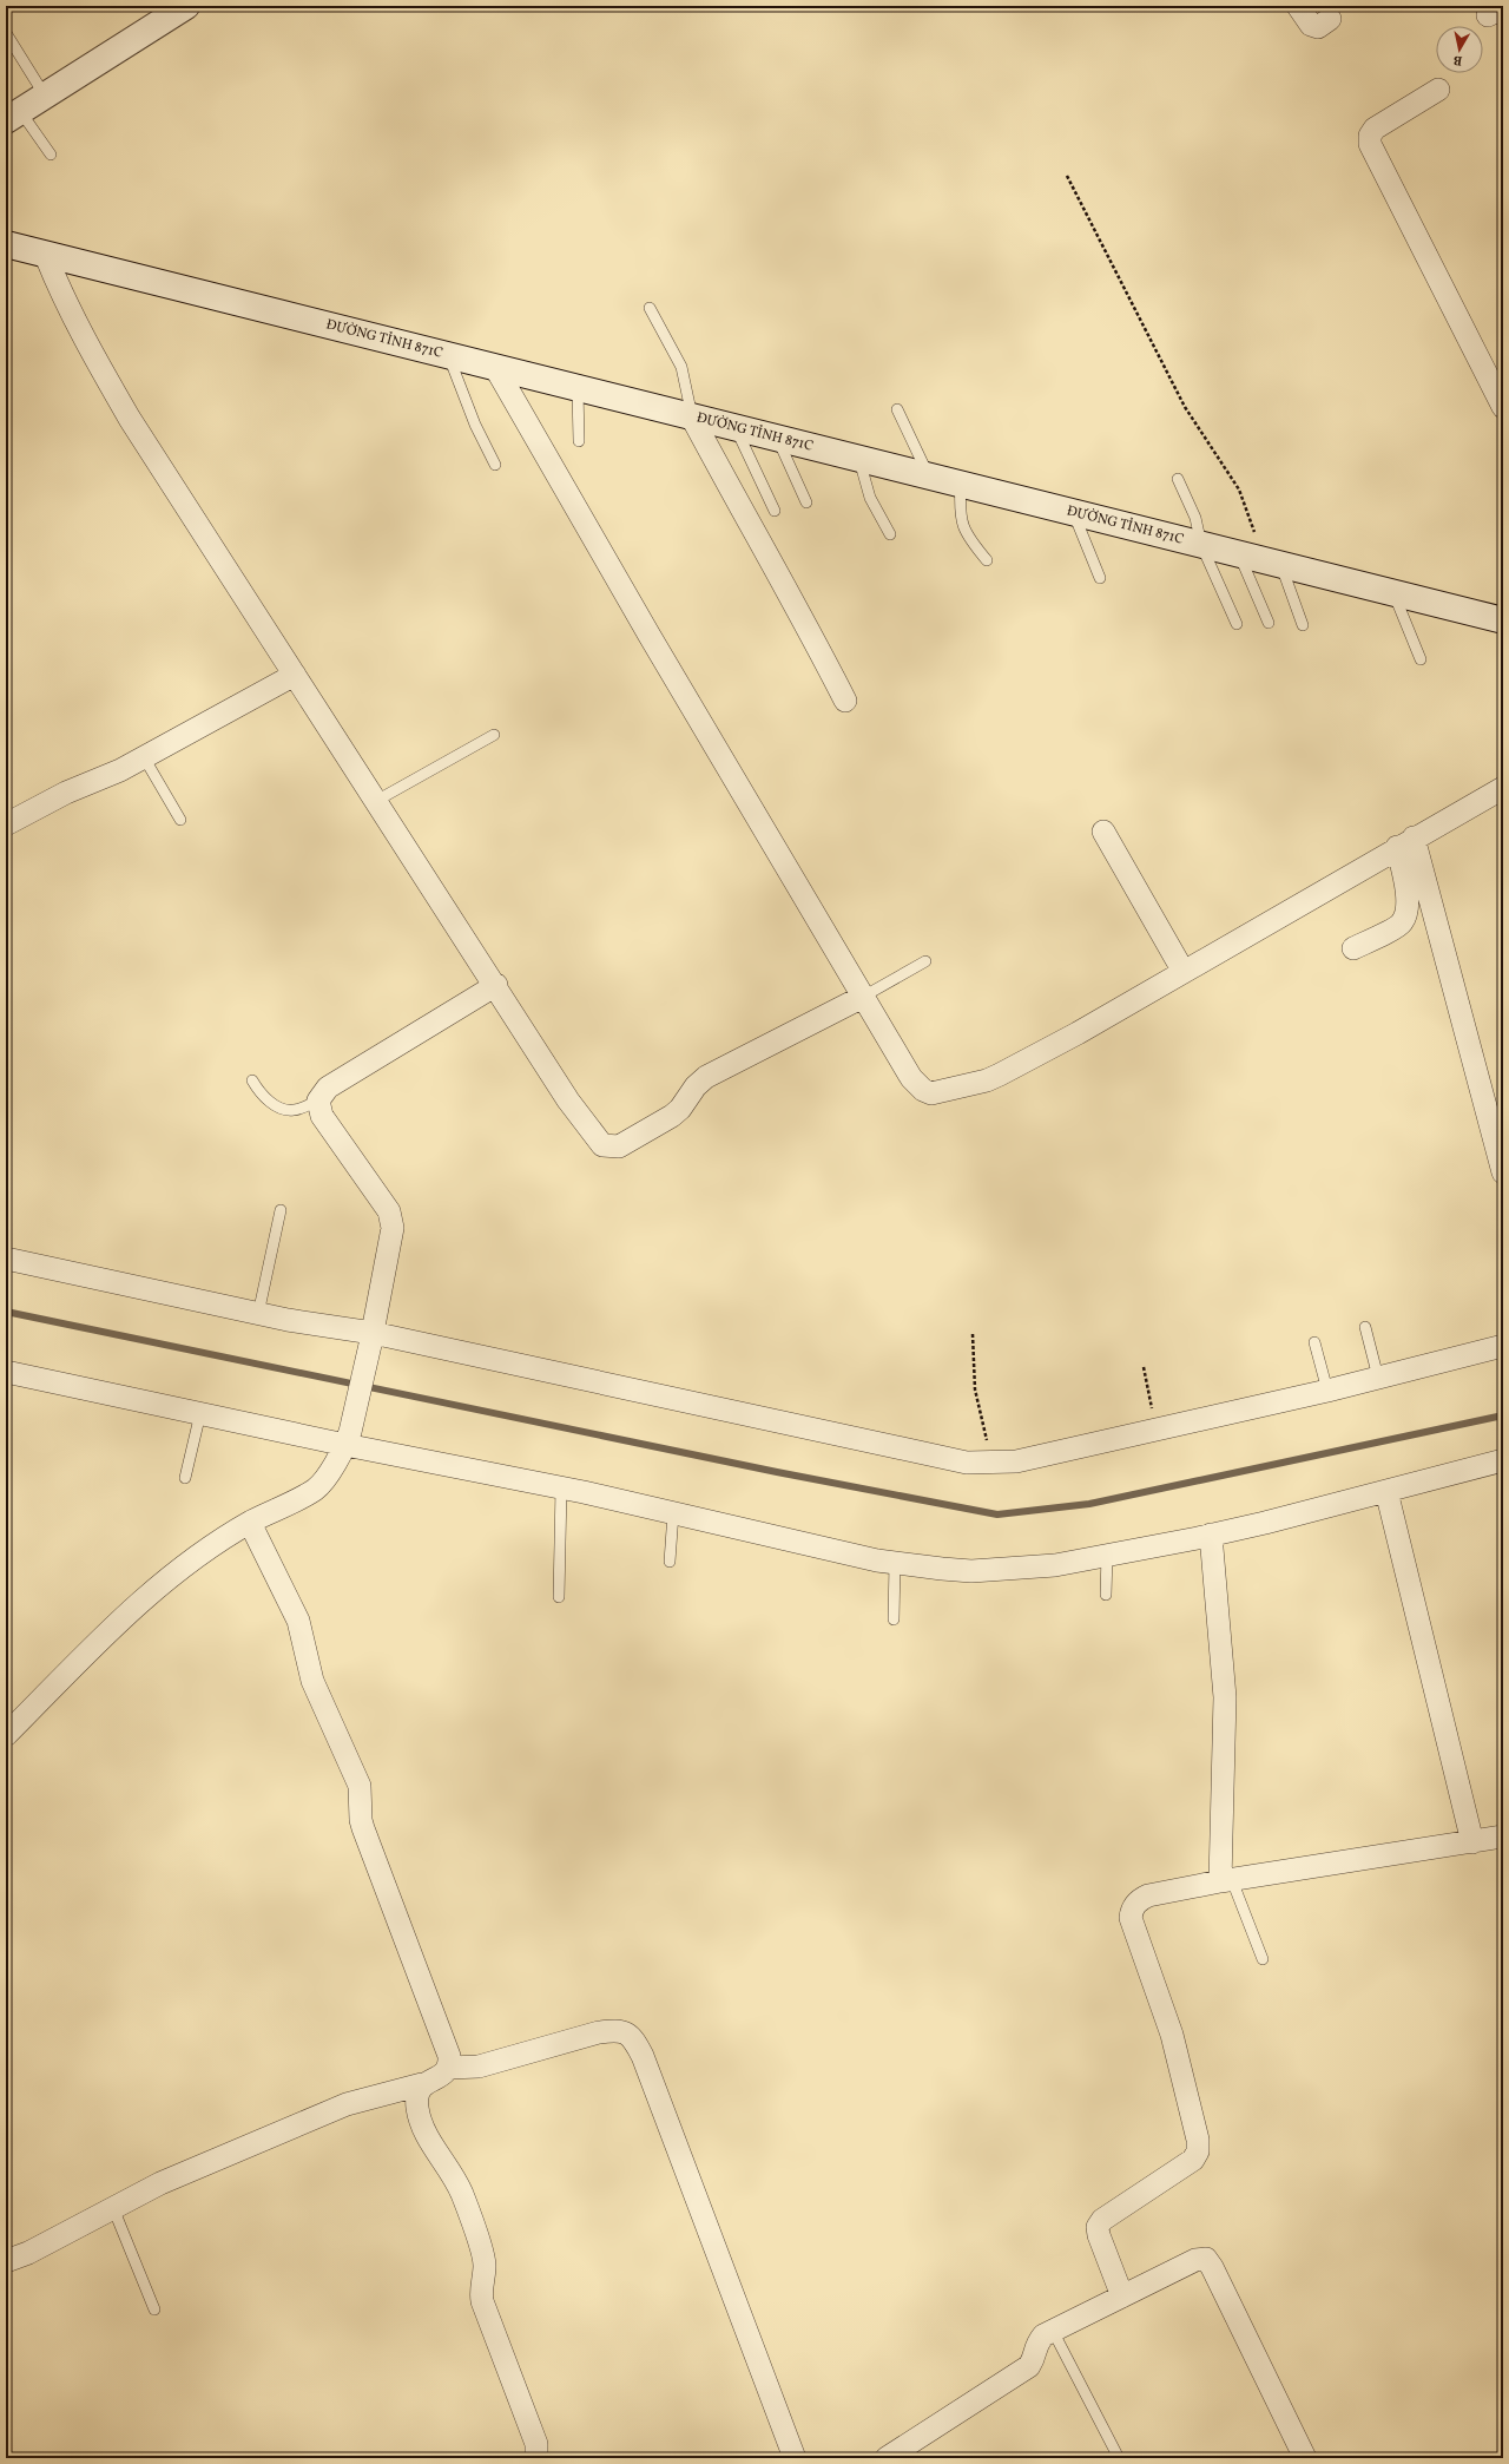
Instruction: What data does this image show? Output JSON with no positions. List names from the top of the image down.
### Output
{
  "streets": {
    "main road": ["ĐƯỜNG TỈNH 871C"]
  },
  "north": "bottom"
}
